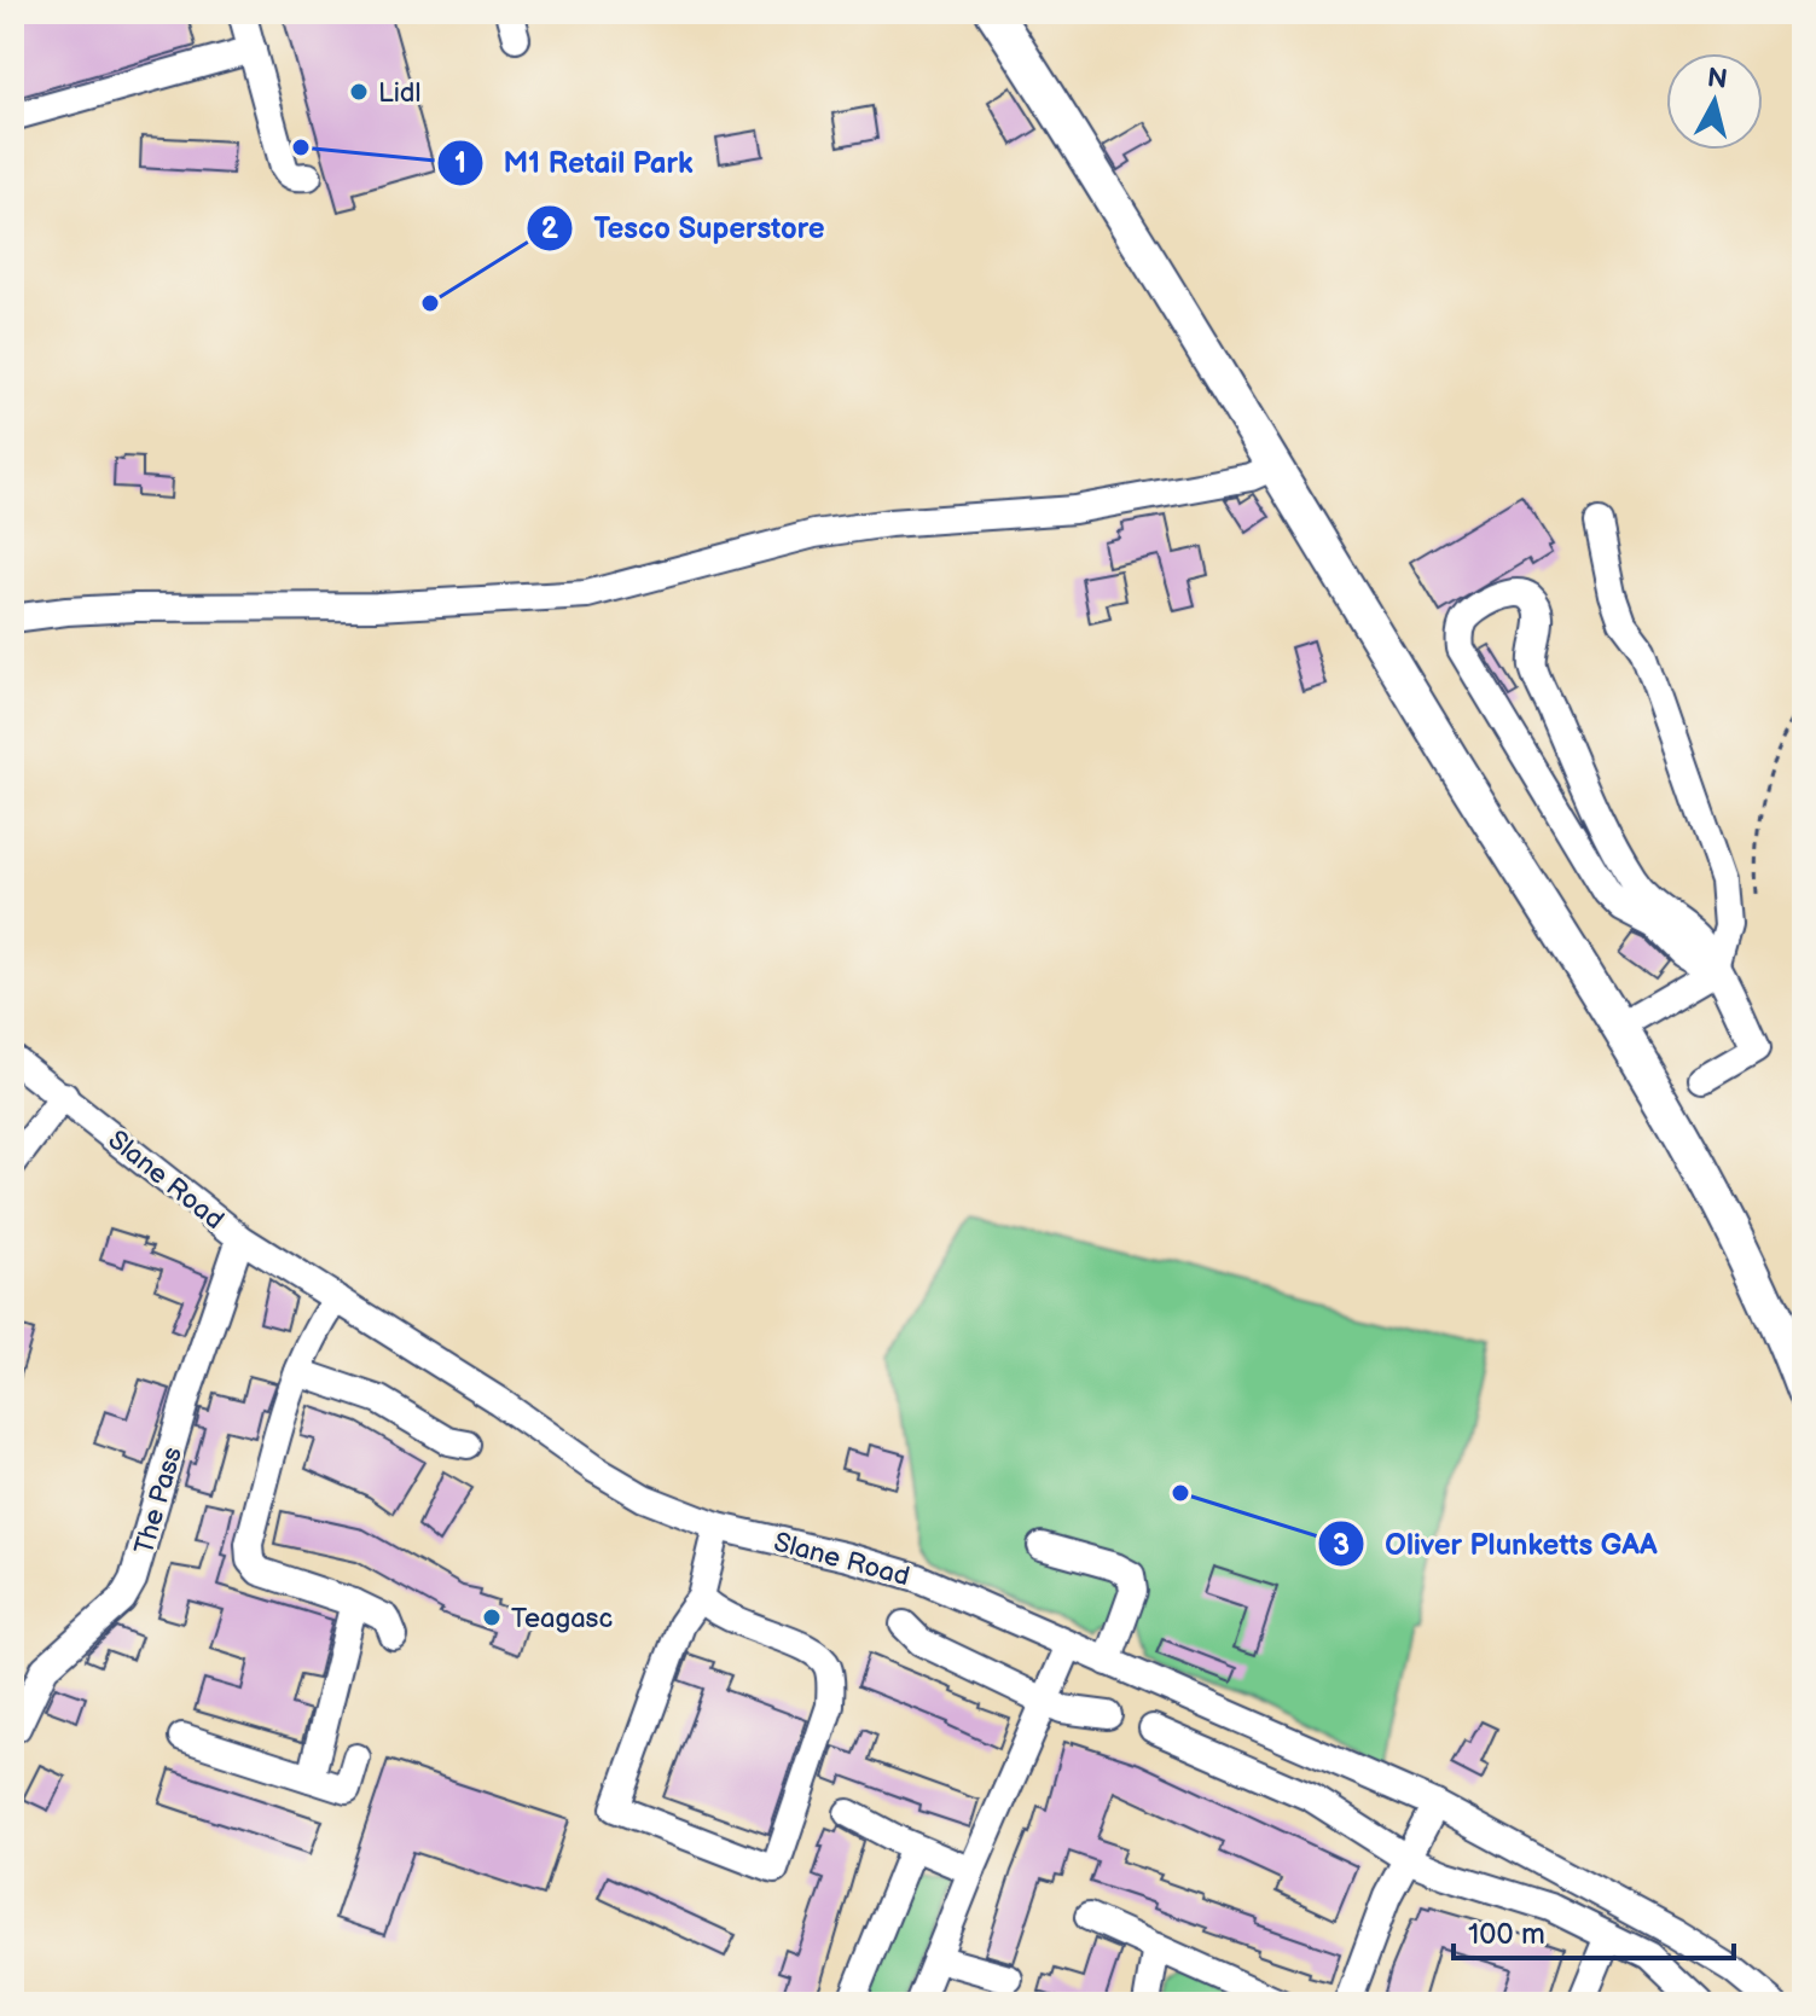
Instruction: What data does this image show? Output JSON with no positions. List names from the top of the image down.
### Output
{
  "streets": {
    "street": ["Slane Road", "The Pass"]
  },
  "crossings": [
    ["Slane Road", "The Pass"]
  ],
  "places": [
    "Lidl",
    "M1 Retail Park",
    "Tesco Superstore",
    "Oliver Plunketts GAA",
    "Teagasc"
  ],
  "scale_bar": "100 m",
  "north": "top"
}
